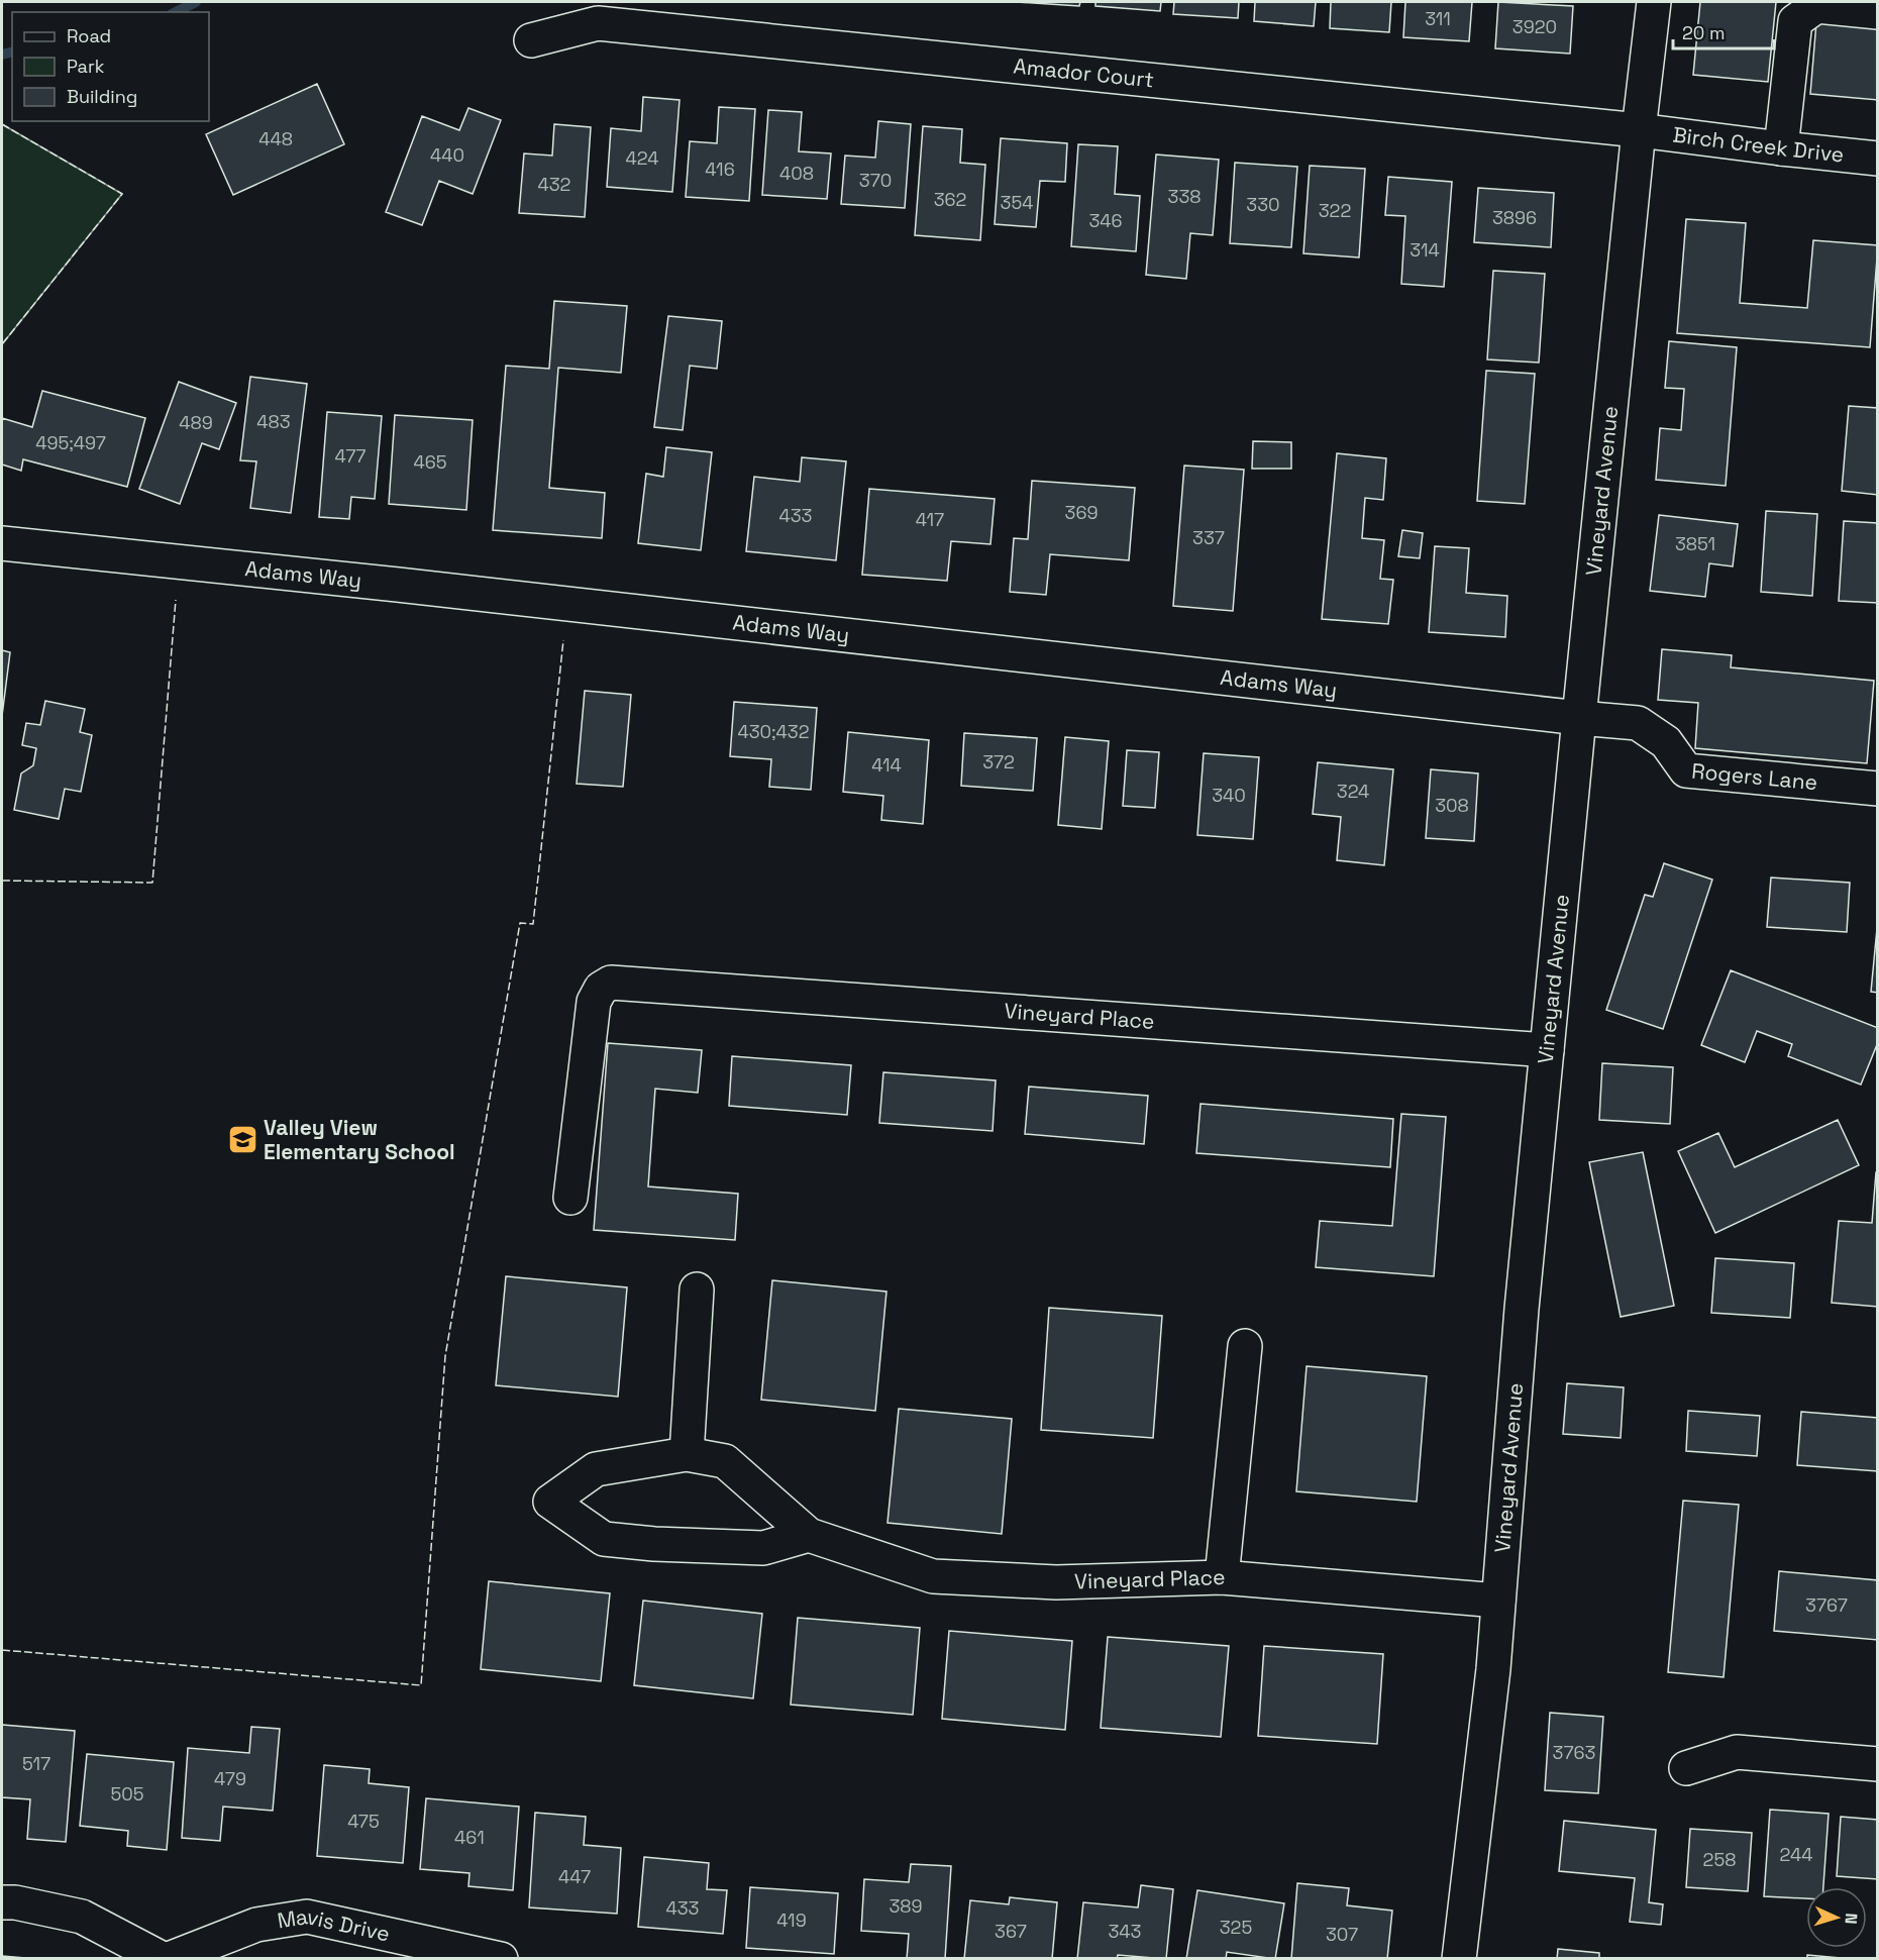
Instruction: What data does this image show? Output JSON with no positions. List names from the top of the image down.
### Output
{
  "streets": {
    "street": [
      "Amador Court",
      "Birch Creek Drive",
      "Vineyard Avenue",
      "Adams Way",
      "Rogers Lane",
      "Vineyard Place",
      "Mavis Drive"
    ]
  },
  "crossings": [
    ["Amador Court", "Birch Creek Drive"],
    ["Amador Court", "Vineyard Avenue"],
    ["Birch Creek Drive", "Vineyard Avenue"],
    ["Vineyard Avenue", "Adams Way"],
    ["Vineyard Avenue", "Rogers Lane"],
    ["Vineyard Avenue", "Vineyard Place"],
    ["Adams Way", "Rogers Lane"]
  ],
  "places": {
    "school or university": ["Valley View Elementary School"]
  },
  "house_numbers": [
    "311",
    "3920",
    "448",
    "440",
    "424",
    "416",
    "408",
    "370",
    "432",
    "338",
    "362",
    "354",
    "330",
    "322",
    "3896",
    "346",
    "314",
    "483",
    "489",
    "495;497",
    "477",
    "465",
    "369",
    "433",
    "417",
    "337",
    "3851",
    "430;432",
    "372",
    "414",
    "324",
    "340",
    "308",
    "3767",
    "3763",
    "517",
    "479",
    "505",
    "475",
    "461",
    "244",
    "258",
    "447",
    "389",
    "433",
    "419",
    "325",
    "367",
    "343",
    "307"
  ],
  "legend": ["Road", "Park", "Building"],
  "scale_bar": "20 m",
  "north": "right"
}
